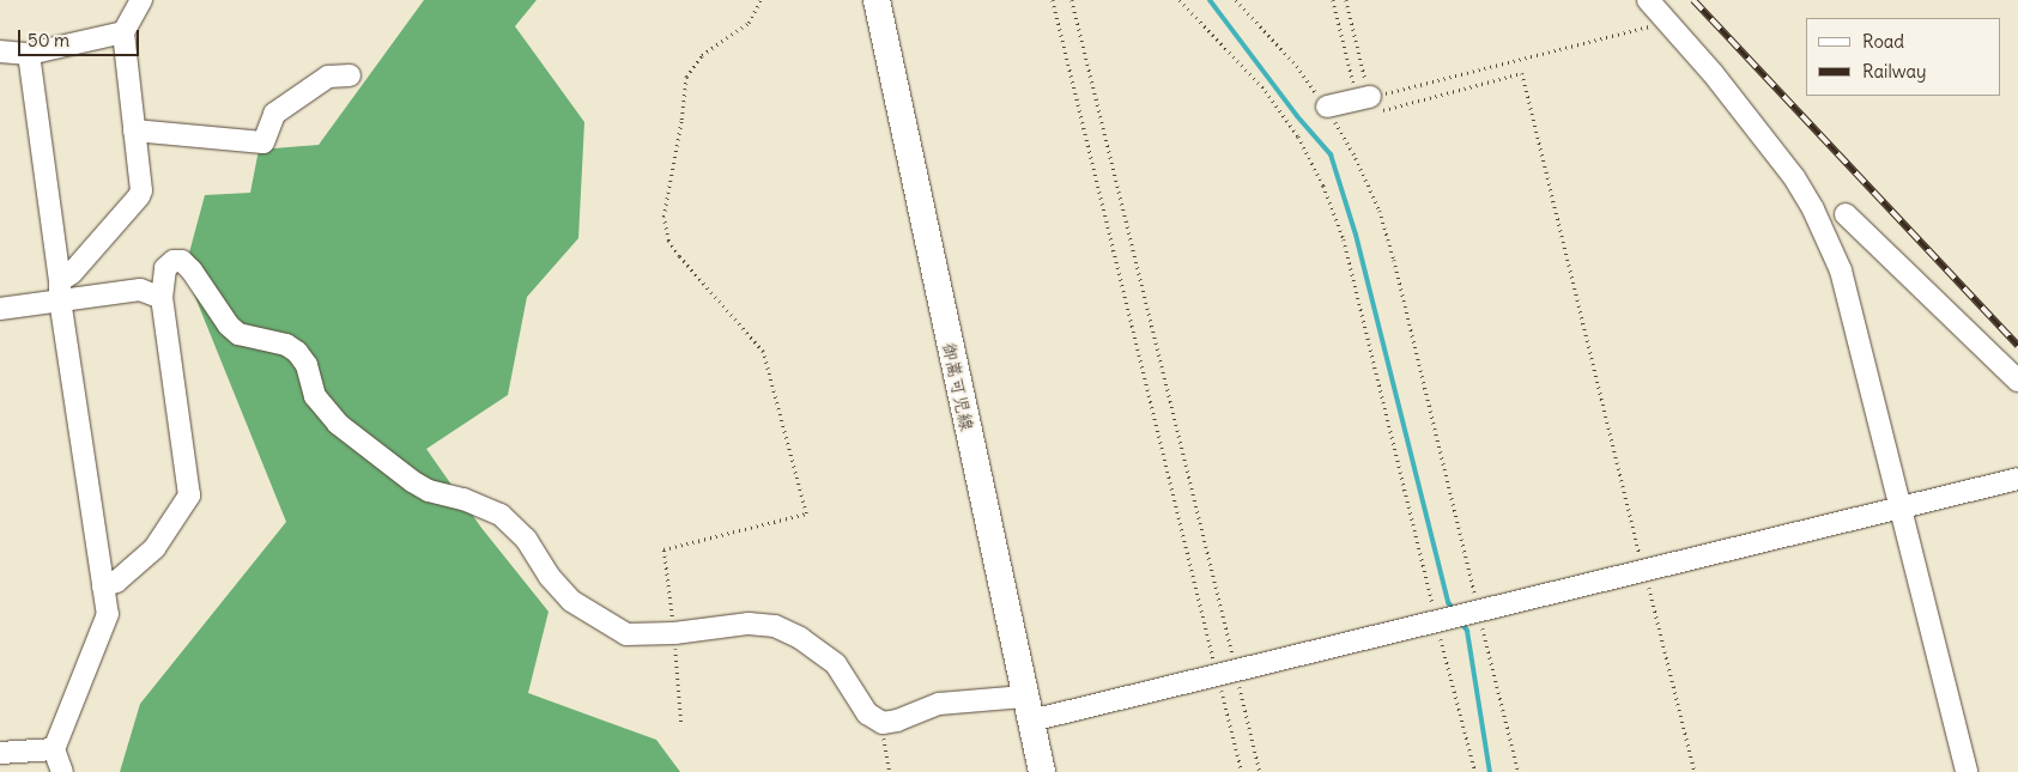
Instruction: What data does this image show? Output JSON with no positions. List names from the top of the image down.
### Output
{
  "streets": {
    "main road": ["御嵩可児線"]
  },
  "legend": ["Road", "Railway"],
  "scale_bar": "50 m"
}
